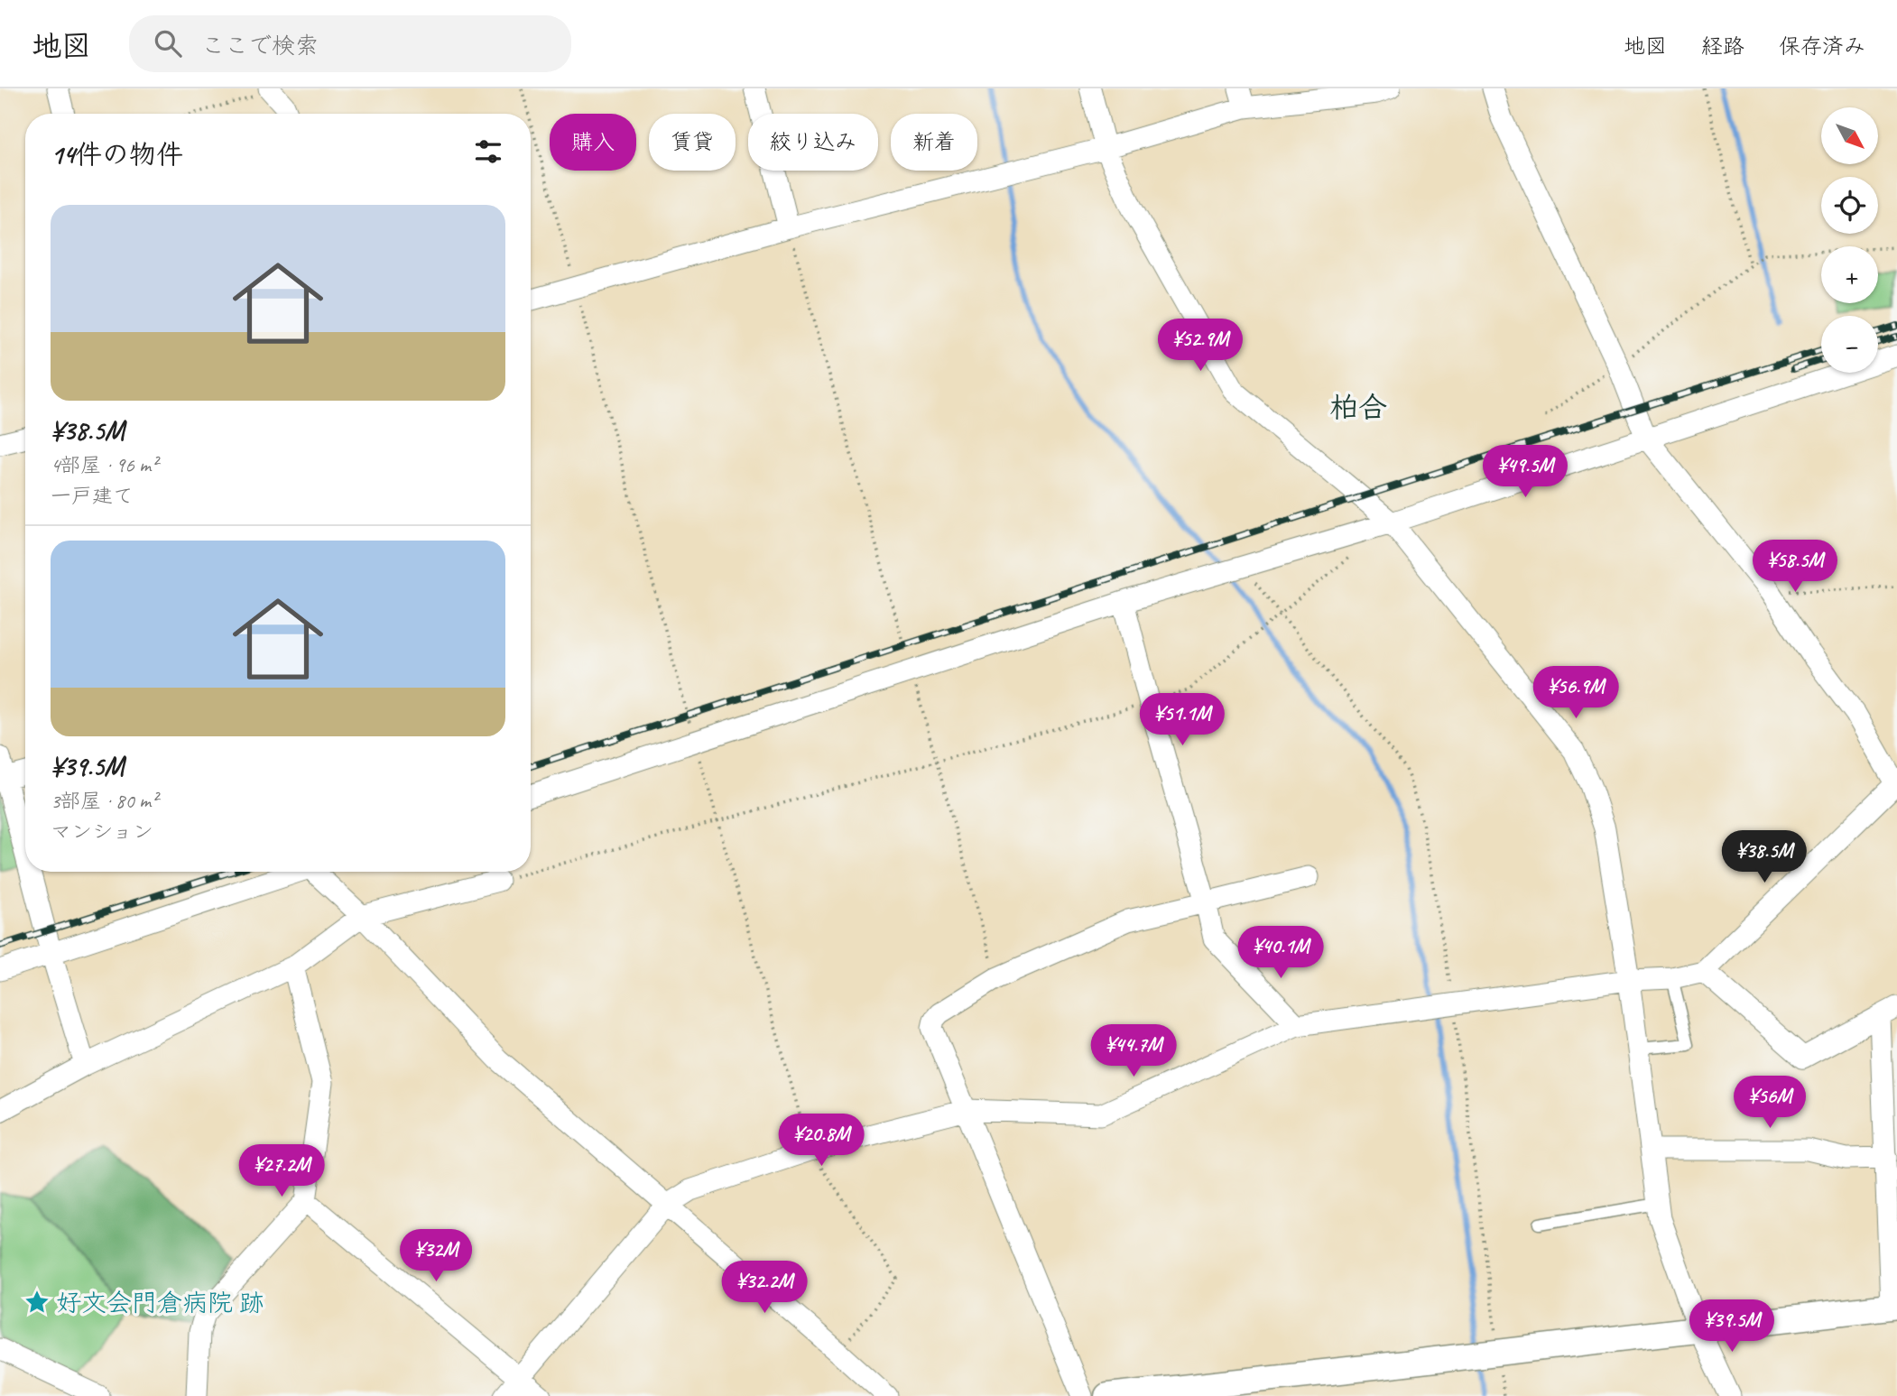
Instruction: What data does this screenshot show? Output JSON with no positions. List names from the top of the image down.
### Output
{
  "districts": ["柏合"],
  "places": {
    "place": ["好文会門倉病院 跡"]
  },
  "north": "bottom right",
  "page": {
    "header": "地図",
    "search": "ここで検索",
    "nav": ["地図", "経路", "保存済み"],
    "map_buttons": ["+", "−"],
    "chip": [
      "購入",
      "賃貸",
      "絞り込み",
      "新着"
    ],
    "heading": "14件の物件",
    "list": [
      {
        "name": "¥38.5M",
        "note": "4部屋 · 96 m² · 一戸建て"
      },
      {
        "name": "¥39.5M",
        "note": "3部屋 · 80 m² · マンション"
      }
    ],
    "price": [
      "¥52.9M",
      "¥49.5M",
      "¥58.5M",
      "¥56.9M",
      "¥51.1M",
      "¥38.5M",
      "¥40.1M",
      "¥44.7M",
      "¥56M",
      "¥20.8M",
      "¥27.2M",
      "¥32M",
      "¥32.2M",
      "¥39.5M"
    ]
  }
}
